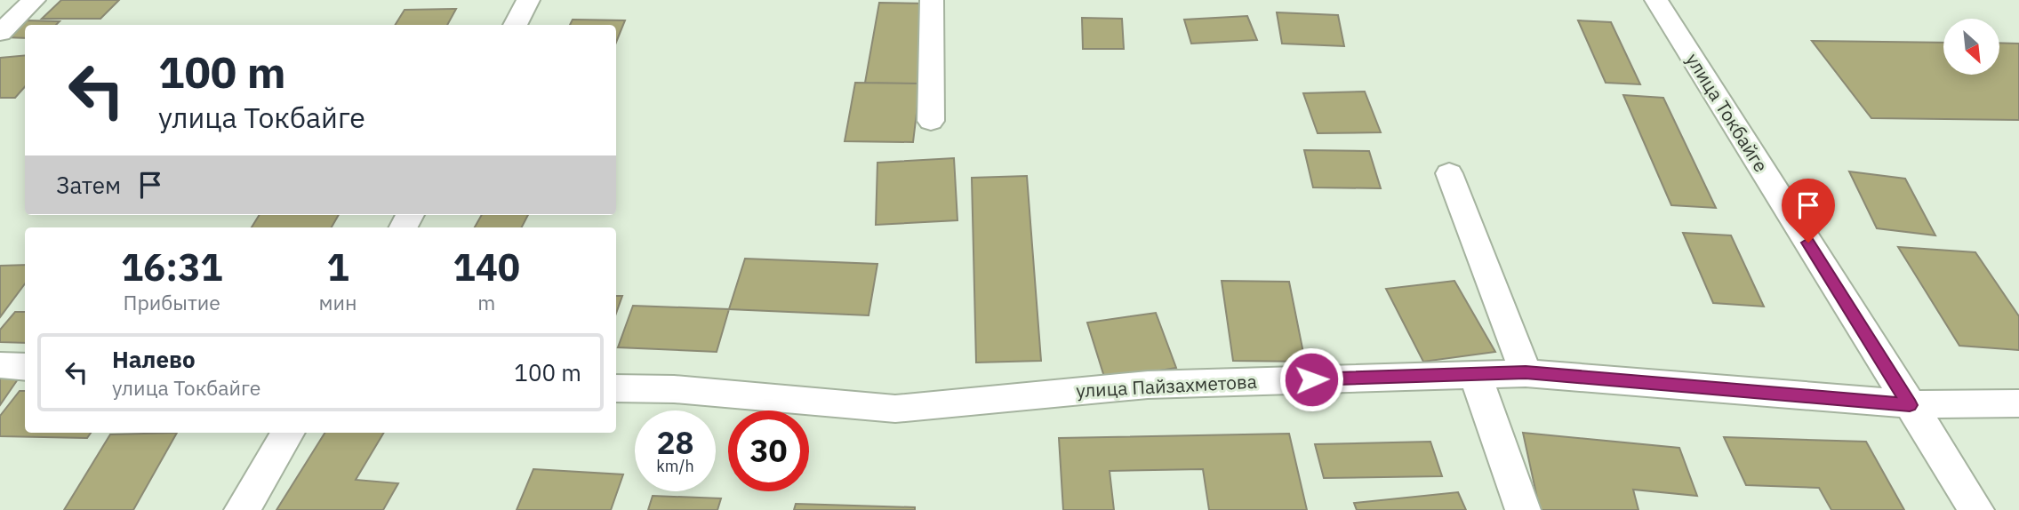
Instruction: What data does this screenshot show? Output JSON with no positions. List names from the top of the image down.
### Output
{
  "streets": {
    "street": ["улица Токбайге", "улица Пайзахметова"]
  },
  "crossings": [
    ["улица Токбайге", "улица Пайзахметова"]
  ],
  "north": "bottom right",
  "page": {
    "turn": ["100 m", "улица Токбайге"],
    "then": "Затем",
    "eta": [
      "16:31",
      "Прибытие",
      "1",
      "мин",
      "140",
      "m"
    ],
    "list": [
      {
        "name": "Налево",
        "note": "улица Токбайге",
        "value": "100 m"
      }
    ],
    "speed": "28 km/h",
    "limit": "30"
  }
}
